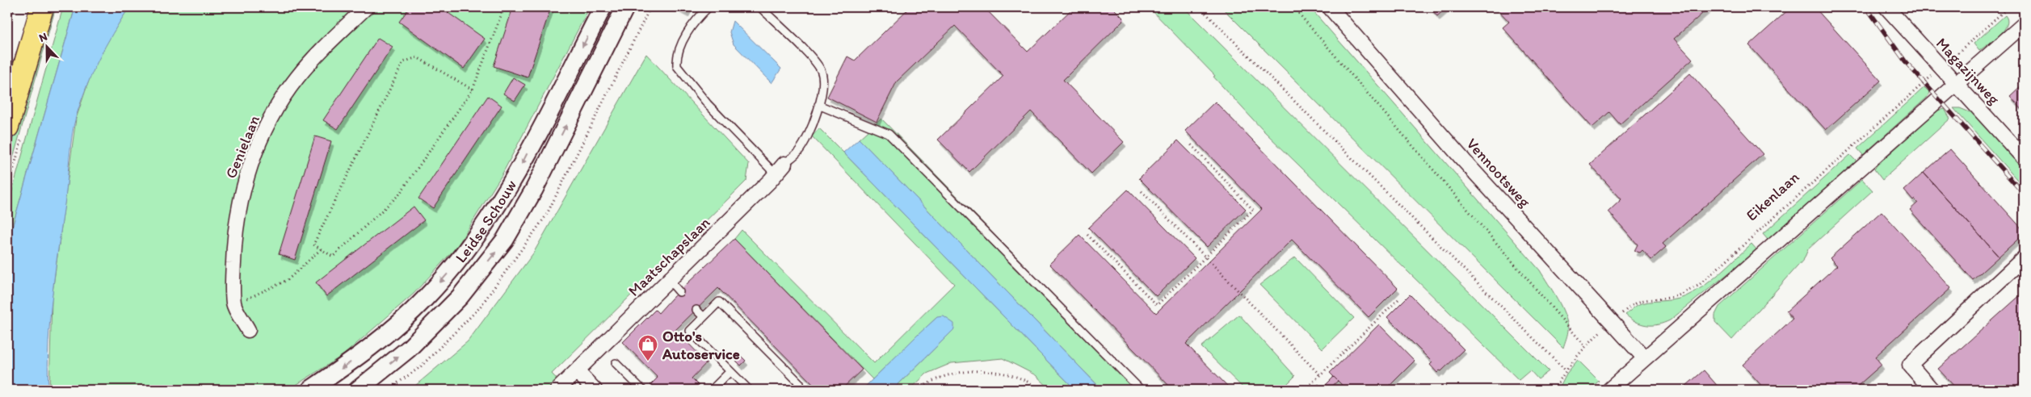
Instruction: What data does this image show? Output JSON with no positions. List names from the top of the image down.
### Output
{
  "streets": {
    "street": [
      "Magazijnweg",
      "Genielaan",
      "Vennootsweg",
      "Leidse Schouw",
      "Maatschapslaan"
    ],
    "path": ["Eikenlaan"]
  },
  "crossings": [
    ["Magazijnweg", "Eikenlaan"],
    ["Vennootsweg", "Eikenlaan"]
  ],
  "places": {
    "shop": ["Otto's Autoservice"]
  },
  "north": "top"
}
